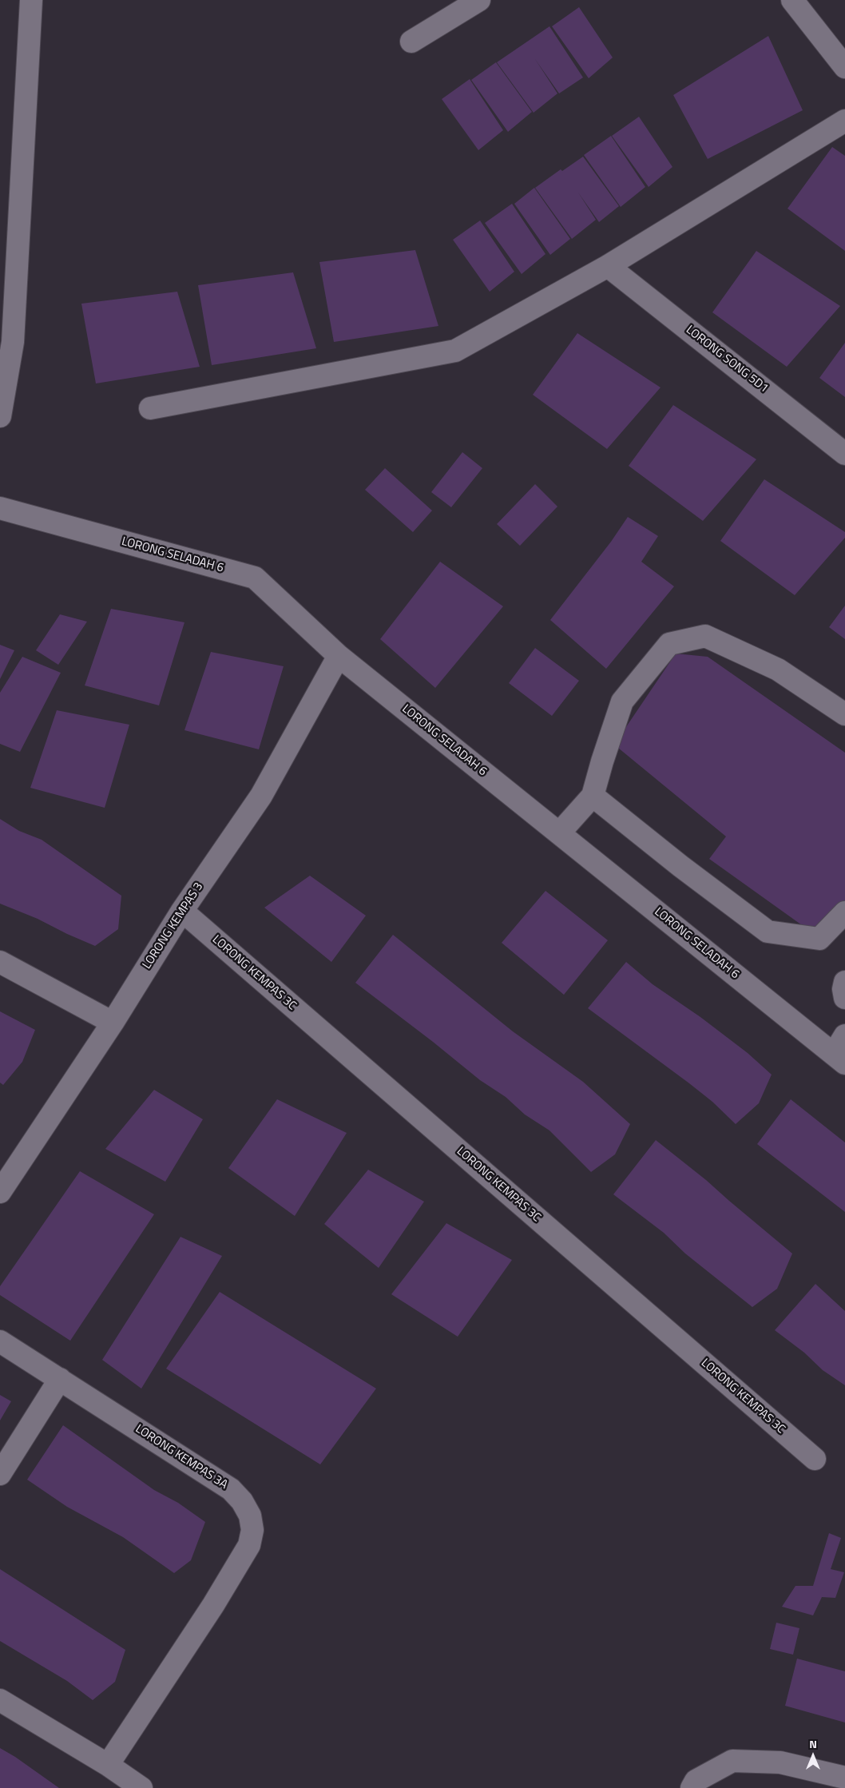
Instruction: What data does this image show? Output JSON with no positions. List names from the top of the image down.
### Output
{
  "streets": {
    "street": [
      "LORONG SONG 5D1",
      "LORONG SELADAH 6",
      "LORONG KEMPAS 3",
      "LORONG KEMPAS 3C",
      "LORONG KEMPAS 3A"
    ]
  },
  "crossings": [
    ["LORONG SELADAH 6", "LORONG KEMPAS 3"],
    ["LORONG KEMPAS 3", "LORONG KEMPAS 3C"]
  ],
  "north": "top"
}
